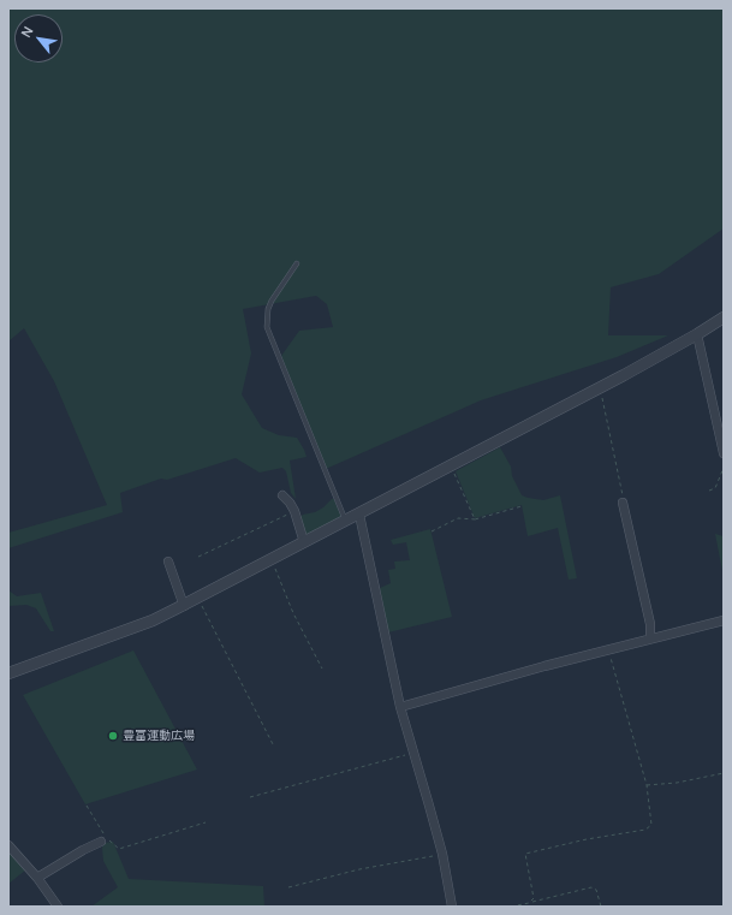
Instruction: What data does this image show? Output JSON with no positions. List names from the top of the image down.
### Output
{
  "places": ["豊富運動広場"],
  "north": "top left"
}
